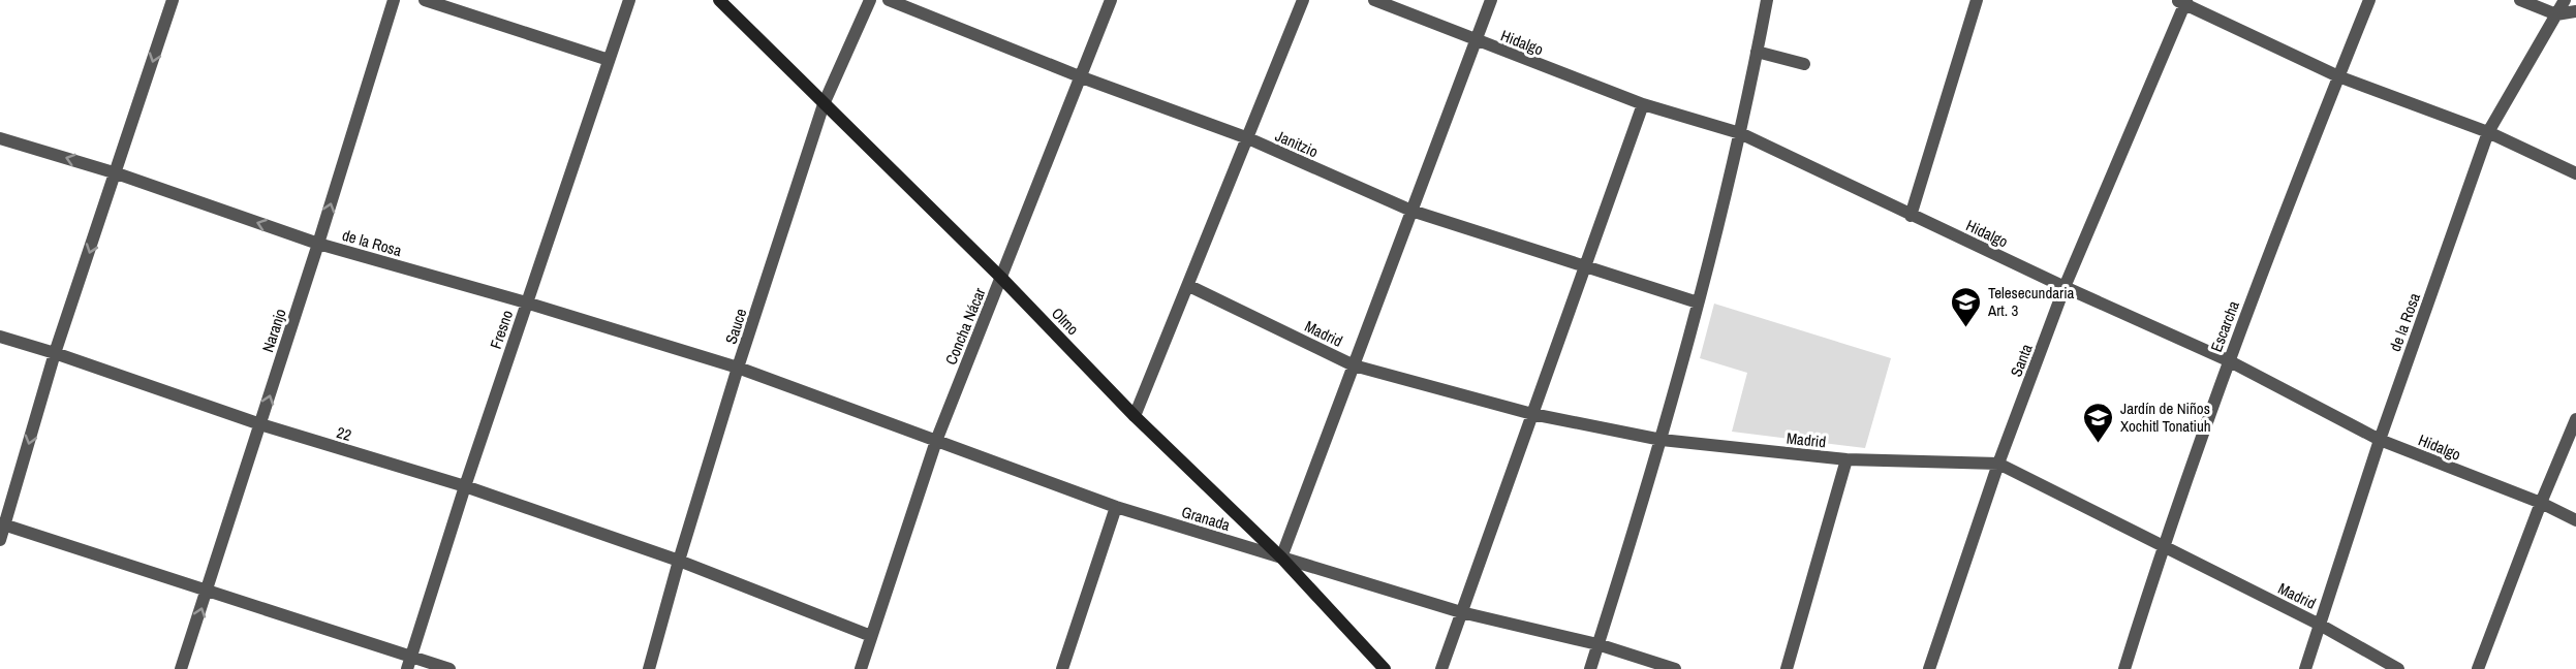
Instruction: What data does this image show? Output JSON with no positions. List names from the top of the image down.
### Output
{
  "streets": {
    "main road": ["Olmo"],
    "street": [
      "Hidalgo",
      "Janitzio",
      "de la Rosa",
      "Sauce",
      "Concha Nácar",
      "Escarcha",
      "Fresno",
      "Naranjo",
      "Madrid",
      "Santa",
      "22",
      "Granada"
    ]
  },
  "crossings": [
    ["Hidalgo", "de la Rosa"],
    ["Hidalgo", "Escarcha"],
    ["Hidalgo", "Santa"],
    ["Janitzio", "Concha Nácar"],
    ["de la Rosa", "Sauce"],
    ["de la Rosa", "Fresno"],
    ["de la Rosa", "Naranjo"],
    ["de la Rosa", "Madrid"],
    ["de la Rosa", "Granada"],
    ["Olmo", "Sauce"],
    ["Olmo", "Concha Nácar"],
    ["Olmo", "Granada"],
    ["Sauce", "22"],
    ["Sauce", "Granada"],
    ["Concha Nácar", "22"],
    ["Concha Nácar", "Granada"],
    ["Escarcha", "Madrid"],
    ["Fresno", "22"],
    ["Naranjo", "22"],
    ["Madrid", "Santa"]
  ],
  "one_way": ["Naranjo"],
  "places": {
    "school or university": ["Telesecundaria Art. 3", "Jardín de Niños Xochitl Tonatiuh"]
  }
}
